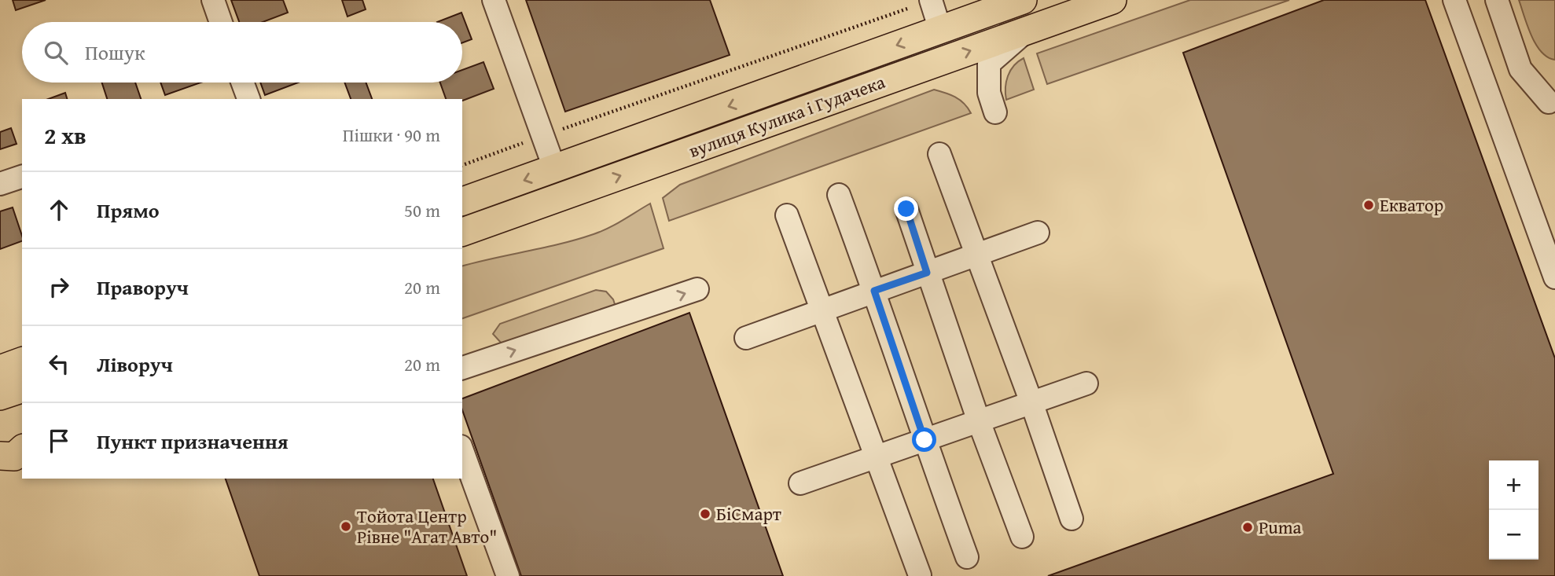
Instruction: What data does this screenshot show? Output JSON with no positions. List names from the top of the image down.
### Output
{
  "streets": {
    "main road": ["вулиця Кулика і Гудачека"]
  },
  "places": [
    "Екватор",
    "БіСмарт",
    "Тойота Центр Рівне \"Агат Авто\"",
    "Puma"
  ],
  "page": {
    "search": "Пошук",
    "heading": ["2 хв", "Пішки · 90 m"],
    "list": [
      ["Прямо", "50 m"],
      ["Праворуч", "20 m"],
      ["Ліворуч", "20 m"],
      "Пункт призначення"
    ],
    "map_buttons": ["+", "−"]
  }
}
